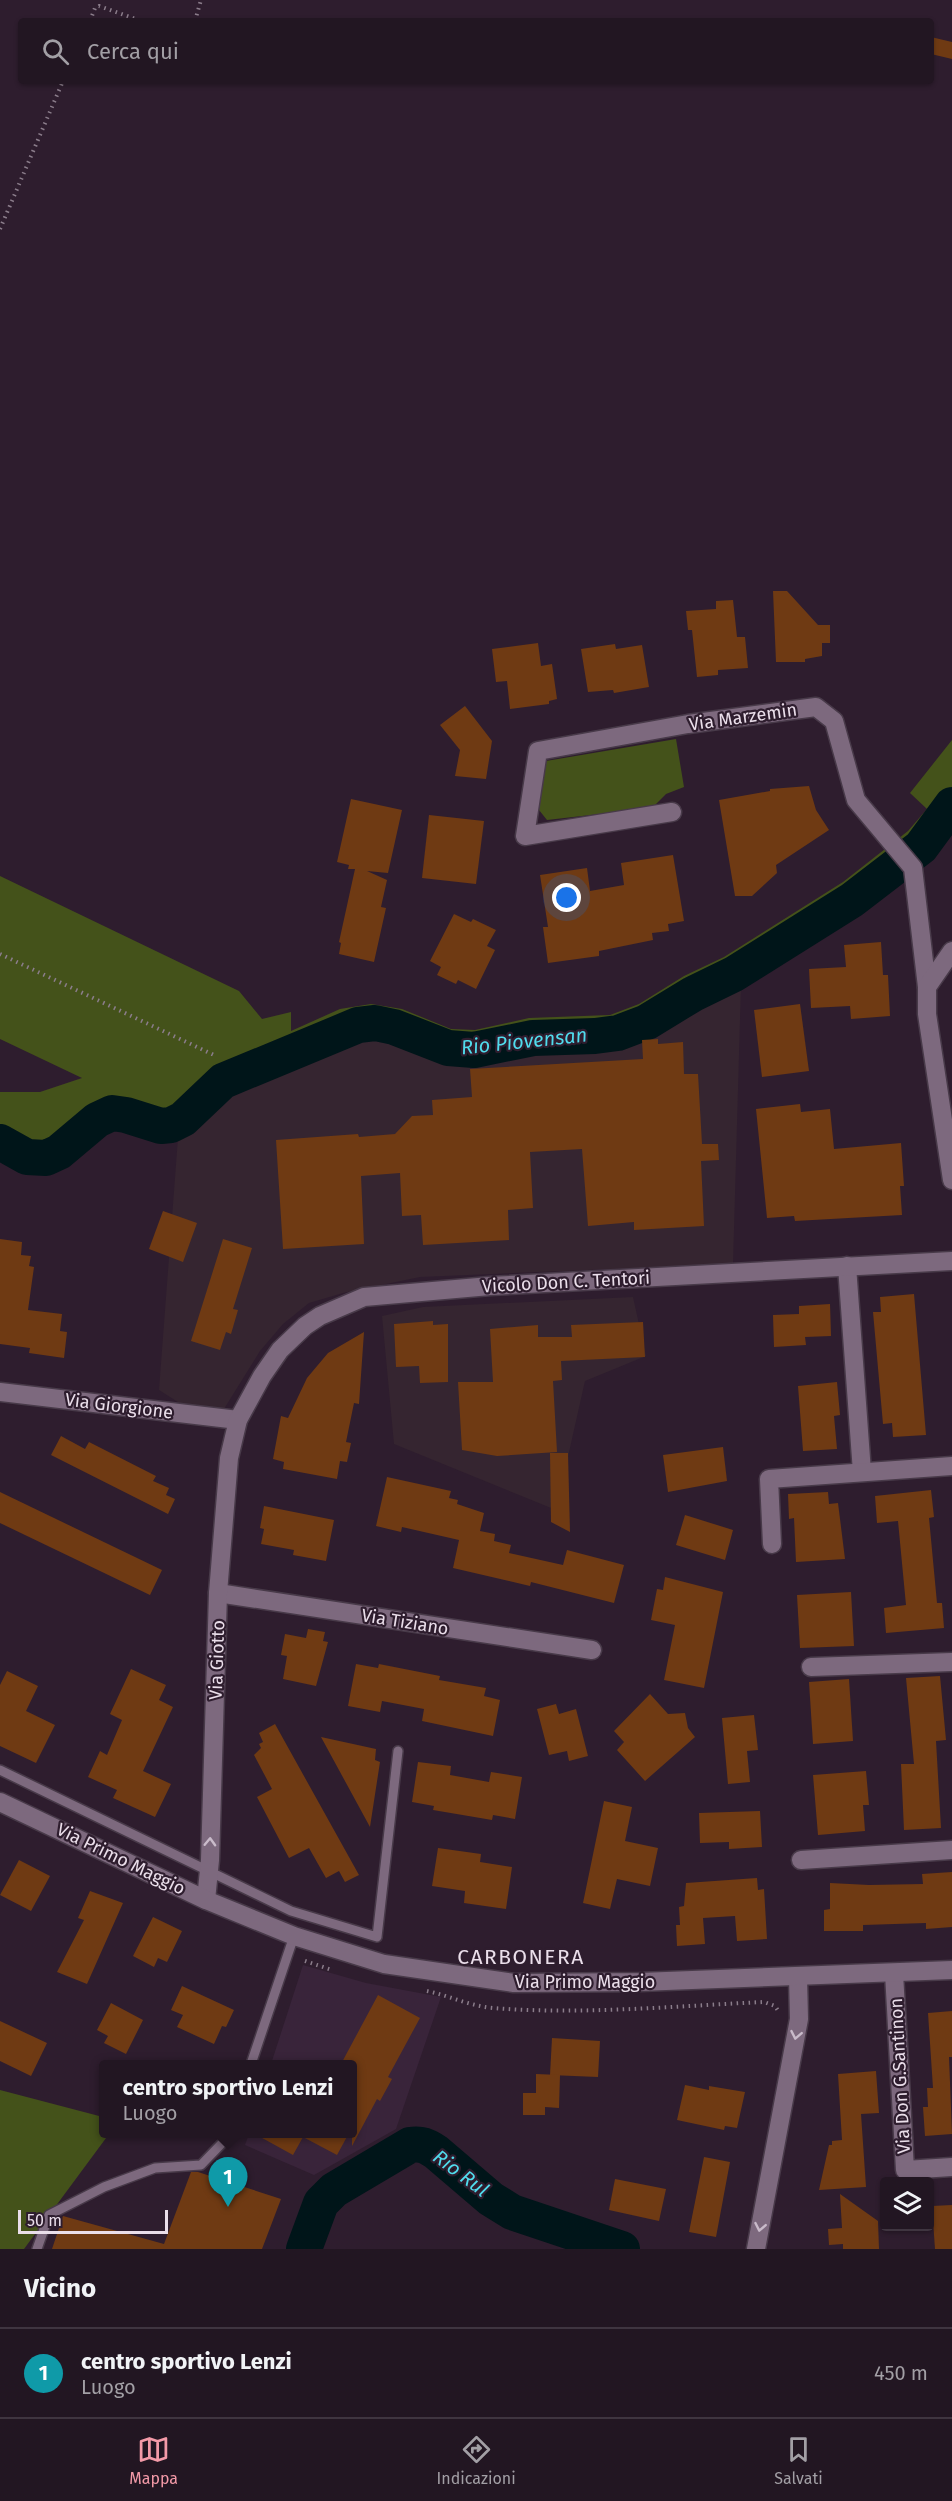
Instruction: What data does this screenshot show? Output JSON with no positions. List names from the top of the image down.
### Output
{
  "streets": {
    "street": [
      "Via Marzemin",
      "Vicolo Don C. Tentori",
      "Via Giorgione",
      "Via Tiziano",
      "Via Giotto",
      "Via Primo Maggio",
      "Via Don G.Santinon"
    ]
  },
  "crossings": [
    ["Vicolo Don C. Tentori", "Via Giorgione"],
    ["Vicolo Don C. Tentori", "Via Giotto"],
    ["Via Giorgione", "Via Giotto"],
    ["Via Tiziano", "Via Giotto"],
    ["Via Giotto", "Via Primo Maggio"],
    ["Via Primo Maggio", "Via Don G.Santinon"]
  ],
  "one_way": ["Via Giotto"],
  "districts": ["CARBONERA"],
  "water": ["Rio Piovensan", "Rio Rul"],
  "scale_bar": "50 m",
  "page": {
    "search": "Cerca qui",
    "popup": ["centro sportivo Lenzi", "Luogo"],
    "pins": "1",
    "scale": "50 m",
    "heading": "Vicino",
    "list": [
      {
        "mark": "1",
        "name": "centro sportivo Lenzi",
        "note": "Luogo",
        "value": "450 m"
      }
    ],
    "nav": ["Mappa", "Indicazioni", "Salvati"]
  }
}
